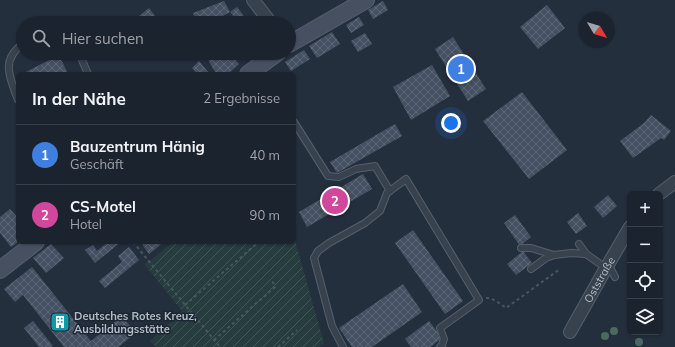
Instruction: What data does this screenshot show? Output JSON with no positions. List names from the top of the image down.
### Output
{
  "streets": {
    "street": ["Oststraße"]
  },
  "places": {
    "building": ["Deutsches Rotes Kreuz, Ausbildungsstätte"]
  },
  "north": "bottom right",
  "page": {
    "search": "Hier suchen",
    "pins": ["1", "2"],
    "heading": ["In der Nähe", "2 Ergebnisse"],
    "list": [
      {
        "mark": "1",
        "name": "Bauzentrum Hänig",
        "note": "Geschäft",
        "value": "40 m"
      },
      {
        "mark": "2",
        "name": "CS-Motel",
        "note": "Hotel",
        "value": "90 m"
      }
    ],
    "map_buttons": ["+", "−"]
  }
}
